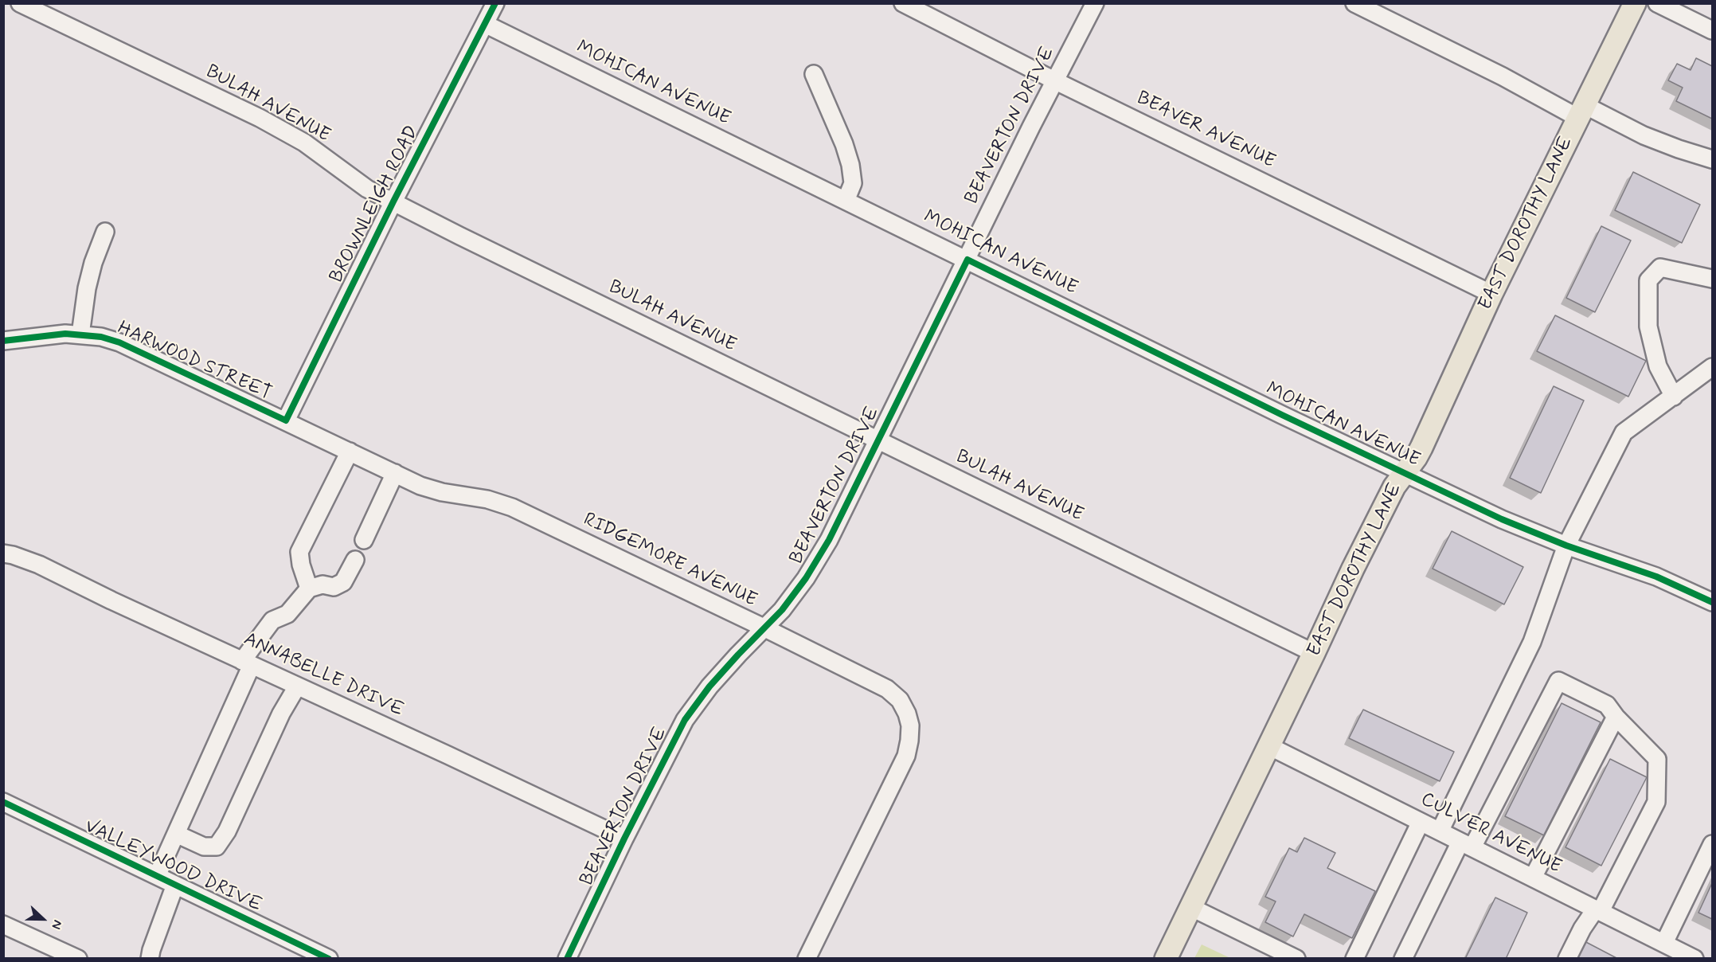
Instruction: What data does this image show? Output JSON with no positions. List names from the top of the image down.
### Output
{
  "streets": {
    "main road": ["EAST DOROTHY LANE"],
    "street": [
      "MOHICAN AVENUE",
      "BULAH AVENUE",
      "BEAVERTON DRIVE",
      "BEAVER AVENUE",
      "BROWNLEIGH ROAD",
      "HARWOOD STREET",
      "RIDGEMORE AVENUE",
      "ANNABELLE DRIVE",
      "CULVER AVENUE",
      "VALLEYWOOD DRIVE"
    ]
  },
  "crossings": [
    ["MOHICAN AVENUE", "BEAVERTON DRIVE"],
    ["MOHICAN AVENUE", "BROWNLEIGH ROAD"],
    ["MOHICAN AVENUE", "EAST DOROTHY LANE"],
    ["BULAH AVENUE", "BEAVERTON DRIVE"],
    ["BULAH AVENUE", "BROWNLEIGH ROAD"],
    ["BULAH AVENUE", "EAST DOROTHY LANE"],
    ["BEAVERTON DRIVE", "BEAVER AVENUE"],
    ["BEAVERTON DRIVE", "RIDGEMORE AVENUE"],
    ["BEAVERTON DRIVE", "ANNABELLE DRIVE"],
    ["BEAVER AVENUE", "EAST DOROTHY LANE"],
    ["BROWNLEIGH ROAD", "HARWOOD STREET"],
    ["BROWNLEIGH ROAD", "RIDGEMORE AVENUE"],
    ["EAST DOROTHY LANE", "CULVER AVENUE"],
    ["HARWOOD STREET", "RIDGEMORE AVENUE"]
  ],
  "north": "right"
}
